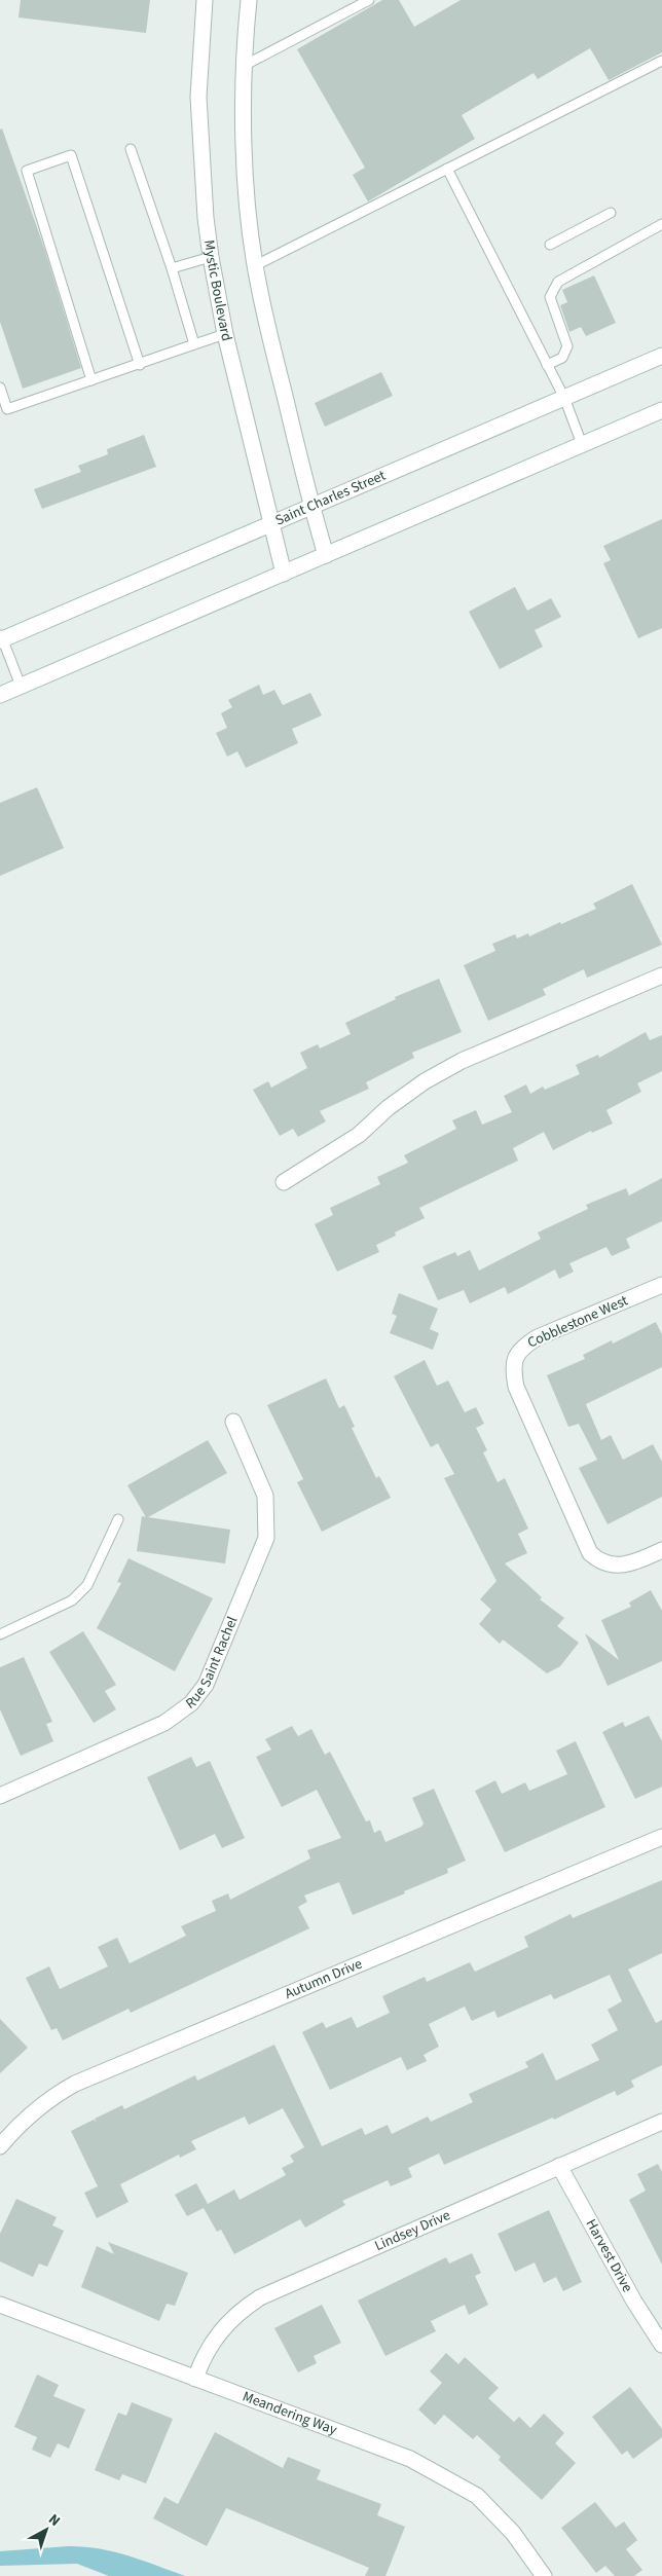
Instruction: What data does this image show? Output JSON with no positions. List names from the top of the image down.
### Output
{
  "streets": {
    "street": [
      "Mystic Boulevard",
      "Saint Charles Street",
      "Cobblestone West",
      "Rue Saint Rachel",
      "Autumn Drive",
      "Lindsey Drive",
      "Harvest Drive",
      "Meandering Way"
    ]
  },
  "crossings": [
    ["Mystic Boulevard", "Saint Charles Street"],
    ["Lindsey Drive", "Harvest Drive"],
    ["Lindsey Drive", "Meandering Way"]
  ],
  "north": "top right"
}
